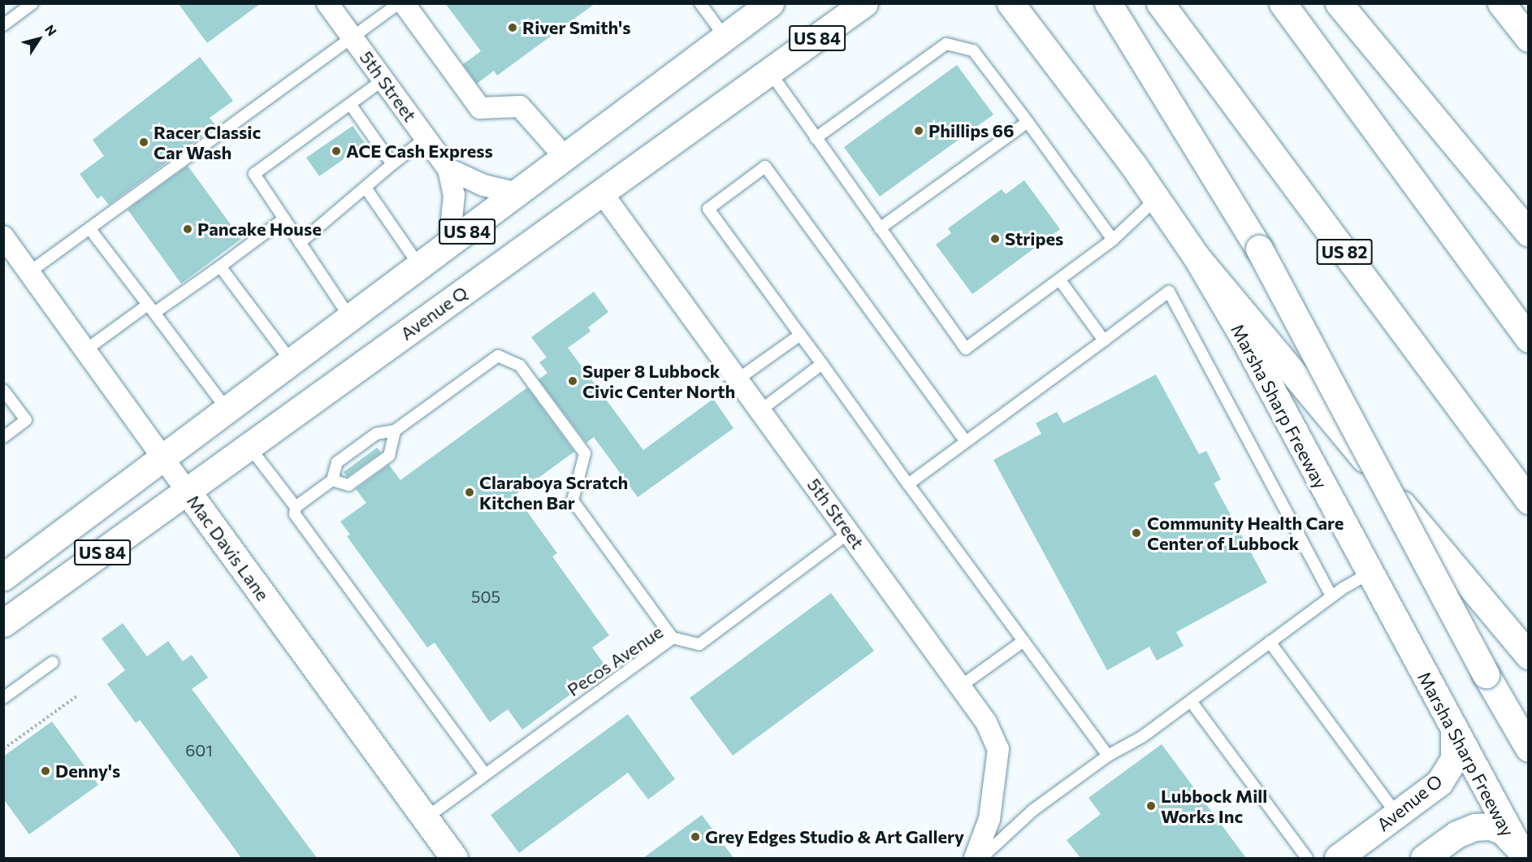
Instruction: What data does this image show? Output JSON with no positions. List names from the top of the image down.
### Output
{
  "streets": {
    "main road": [
      "US 84",
      "US 82",
      "Avenue Q",
      "Marsha Sharp Freeway",
      "Mac Davis Lane",
      "Avenue O"
    ],
    "street": ["5th Street"],
    "lane": ["Pecos Avenue"]
  },
  "crossings": [
    ["US 84", "5th Street"],
    ["US 84", "Mac Davis Lane"],
    ["5th Street", "Avenue Q"],
    ["5th Street", "Pecos Avenue"],
    ["Avenue Q", "Mac Davis Lane"],
    ["Marsha Sharp Freeway", "Avenue O"],
    ["Mac Davis Lane", "Pecos Avenue"]
  ],
  "places": [
    "River Smith's",
    "Phillips 66",
    "Racer Classic Car Wash",
    "ACE Cash Express",
    "Pancake House",
    "Stripes",
    "Super 8 Lubbock Civic Center North",
    "Claraboya Scratch Kitchen Bar",
    "Community Health Care Center of Lubbock",
    "Denny's",
    "Lubbock Mill Works Inc",
    "Grey Edges Studio & Art Gallery"
  ],
  "house_numbers": ["505", "601"],
  "north": "top right"
}
